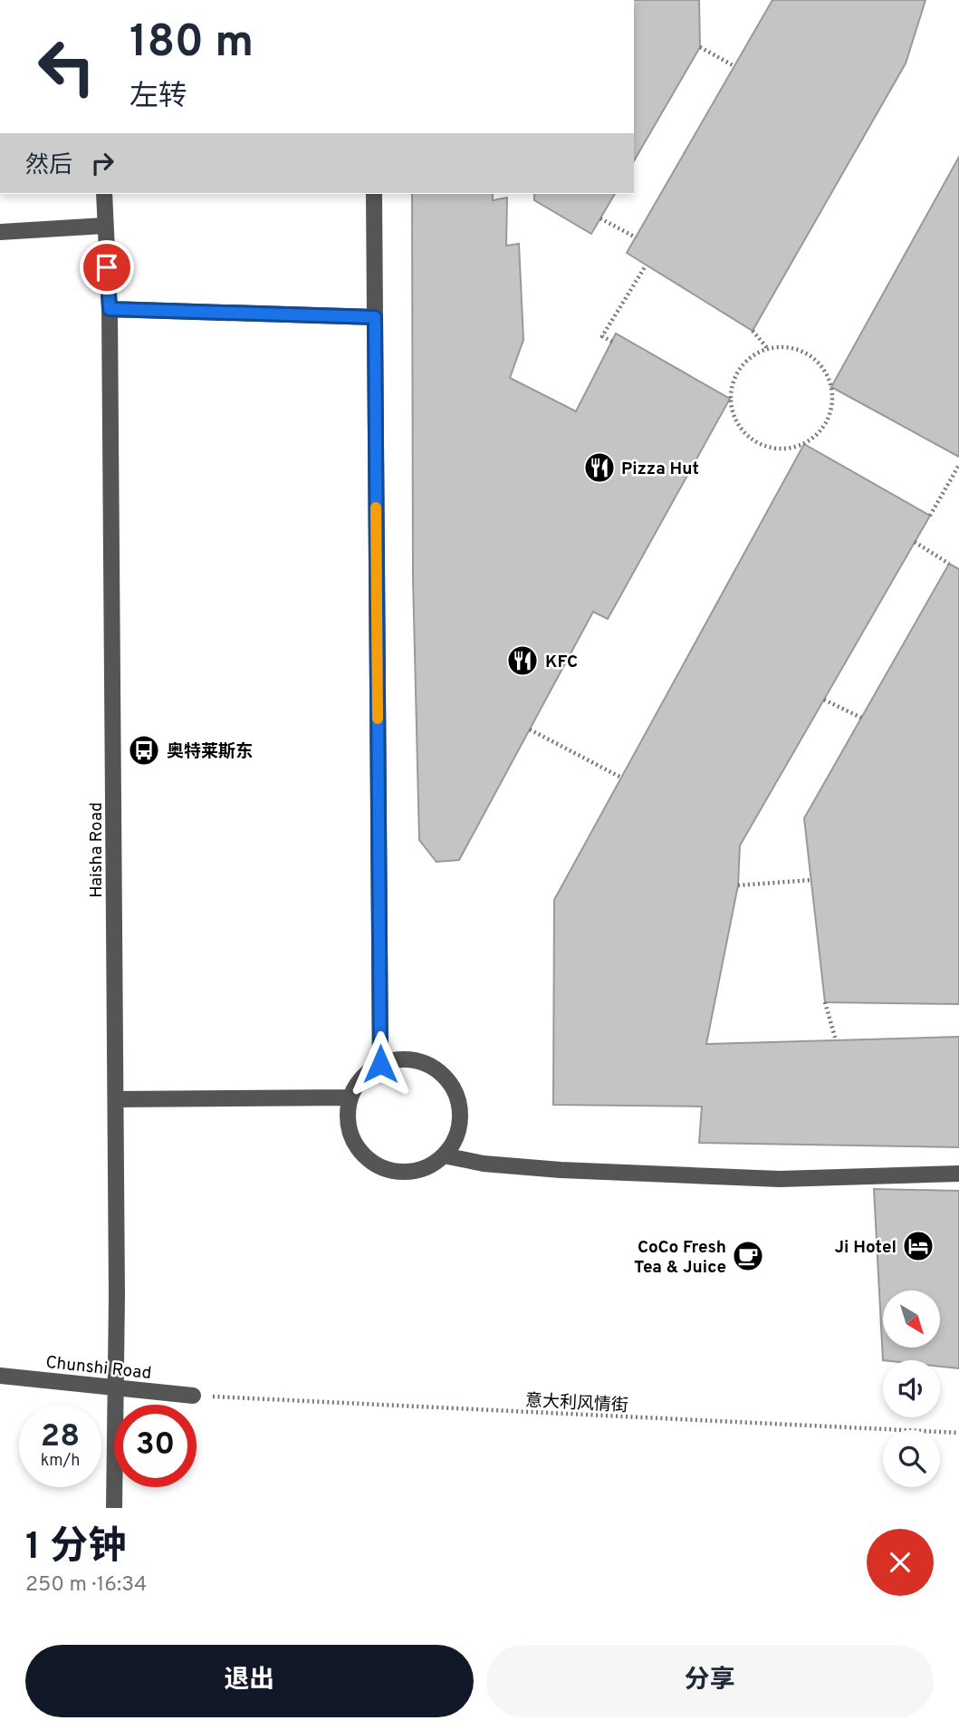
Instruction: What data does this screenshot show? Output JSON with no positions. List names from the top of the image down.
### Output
{
  "streets": {
    "street": ["Haisha Road", "Chunshi Road"],
    "path": ["意大利风情街"]
  },
  "crossings": [
    ["Haisha Road", "Chunshi Road"],
    ["Chunshi Road", "意大利风情街"]
  ],
  "places": {
    "restaurant": ["Pizza Hut", "KFC"],
    "bus stop": ["奥特莱斯东"],
    "hotel": ["Ji Hotel"],
    "cafe": ["CoCo Fresh Tea & Juice"]
  },
  "north": "bottom right",
  "page": {
    "turn": ["180 m", "左转"],
    "then": "然后",
    "speed": "28 km/h",
    "limit": "30",
    "heading": ["1 分钟", "250 m · 16:34"],
    "buttons": ["退出", "分享"]
  }
}
